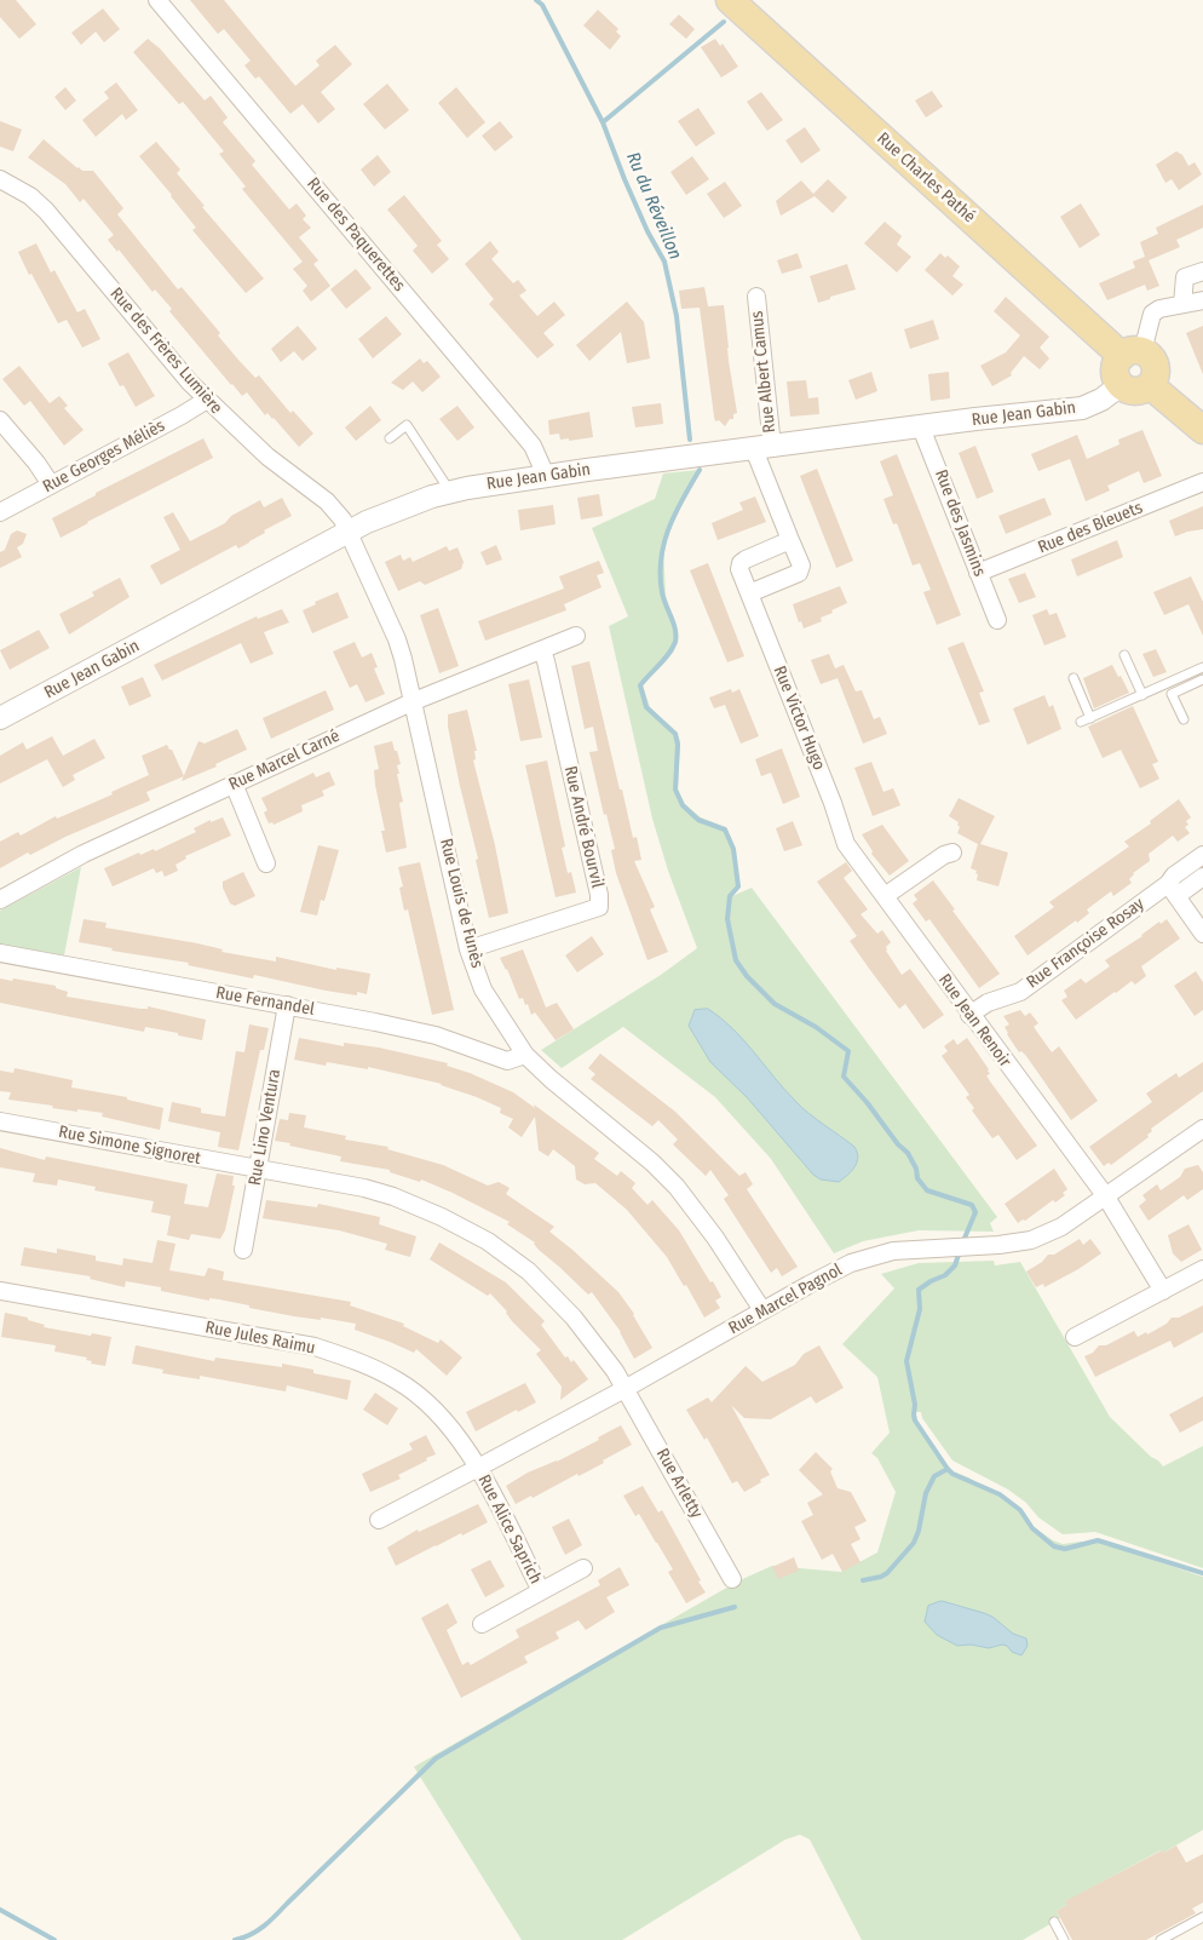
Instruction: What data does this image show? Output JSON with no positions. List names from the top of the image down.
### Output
{
  "streets": {
    "main road": ["Rue Charles Pathé"],
    "street": [
      "Rue des Paquerettes",
      "Rue des Frères Lumière",
      "Rue Albert Camus",
      "Rue Jean Gabin",
      "Rue Georges Méliès",
      "Rue des Jasmins",
      "Rue des Bleuets",
      "Rue Victor Hugo",
      "Rue Marcel Carné",
      "Rue André Bourvil",
      "Rue Louis de Funès",
      "Rue Françoise Rosay",
      "Rue Fernandel",
      "Rue Jean Renoir",
      "Rue Lino Ventura",
      "Rue Simone Signoret",
      "Rue Marcel Pagnol",
      "Rue Jules Raimu",
      "Rue Arletty",
      "Rue Alice Saprich"
    ]
  },
  "crossings": [
    ["Rue Charles Pathé", "Rue Jean Gabin"],
    ["Rue des Paquerettes", "Rue Jean Gabin"],
    ["Rue des Frères Lumière", "Rue Jean Gabin"],
    ["Rue des Frères Lumière", "Rue Georges Méliès"],
    ["Rue des Frères Lumière", "Rue Louis de Funès"],
    ["Rue Albert Camus", "Rue Jean Gabin"],
    ["Rue Jean Gabin", "Rue des Jasmins"],
    ["Rue Jean Gabin", "Rue Louis de Funès"],
    ["Rue des Jasmins", "Rue des Bleuets"],
    ["Rue Victor Hugo", "Rue Jean Renoir"],
    ["Rue Marcel Carné", "Rue André Bourvil"],
    ["Rue Marcel Carné", "Rue Louis de Funès"],
    ["Rue André Bourvil", "Rue Louis de Funès"],
    ["Rue Louis de Funès", "Rue Fernandel"],
    ["Rue Louis de Funès", "Rue Marcel Pagnol"],
    ["Rue Françoise Rosay", "Rue Jean Renoir"],
    ["Rue Fernandel", "Rue Lino Ventura"],
    ["Rue Jean Renoir", "Rue Marcel Pagnol"],
    ["Rue Lino Ventura", "Rue Simone Signoret"],
    ["Rue Simone Signoret", "Rue Marcel Pagnol"],
    ["Rue Simone Signoret", "Rue Arletty"],
    ["Rue Marcel Pagnol", "Rue Jules Raimu"],
    ["Rue Marcel Pagnol", "Rue Arletty"],
    ["Rue Marcel Pagnol", "Rue Alice Saprich"],
    ["Rue Jules Raimu", "Rue Alice Saprich"]
  ],
  "water": ["Ru du Réveillon"]
}
